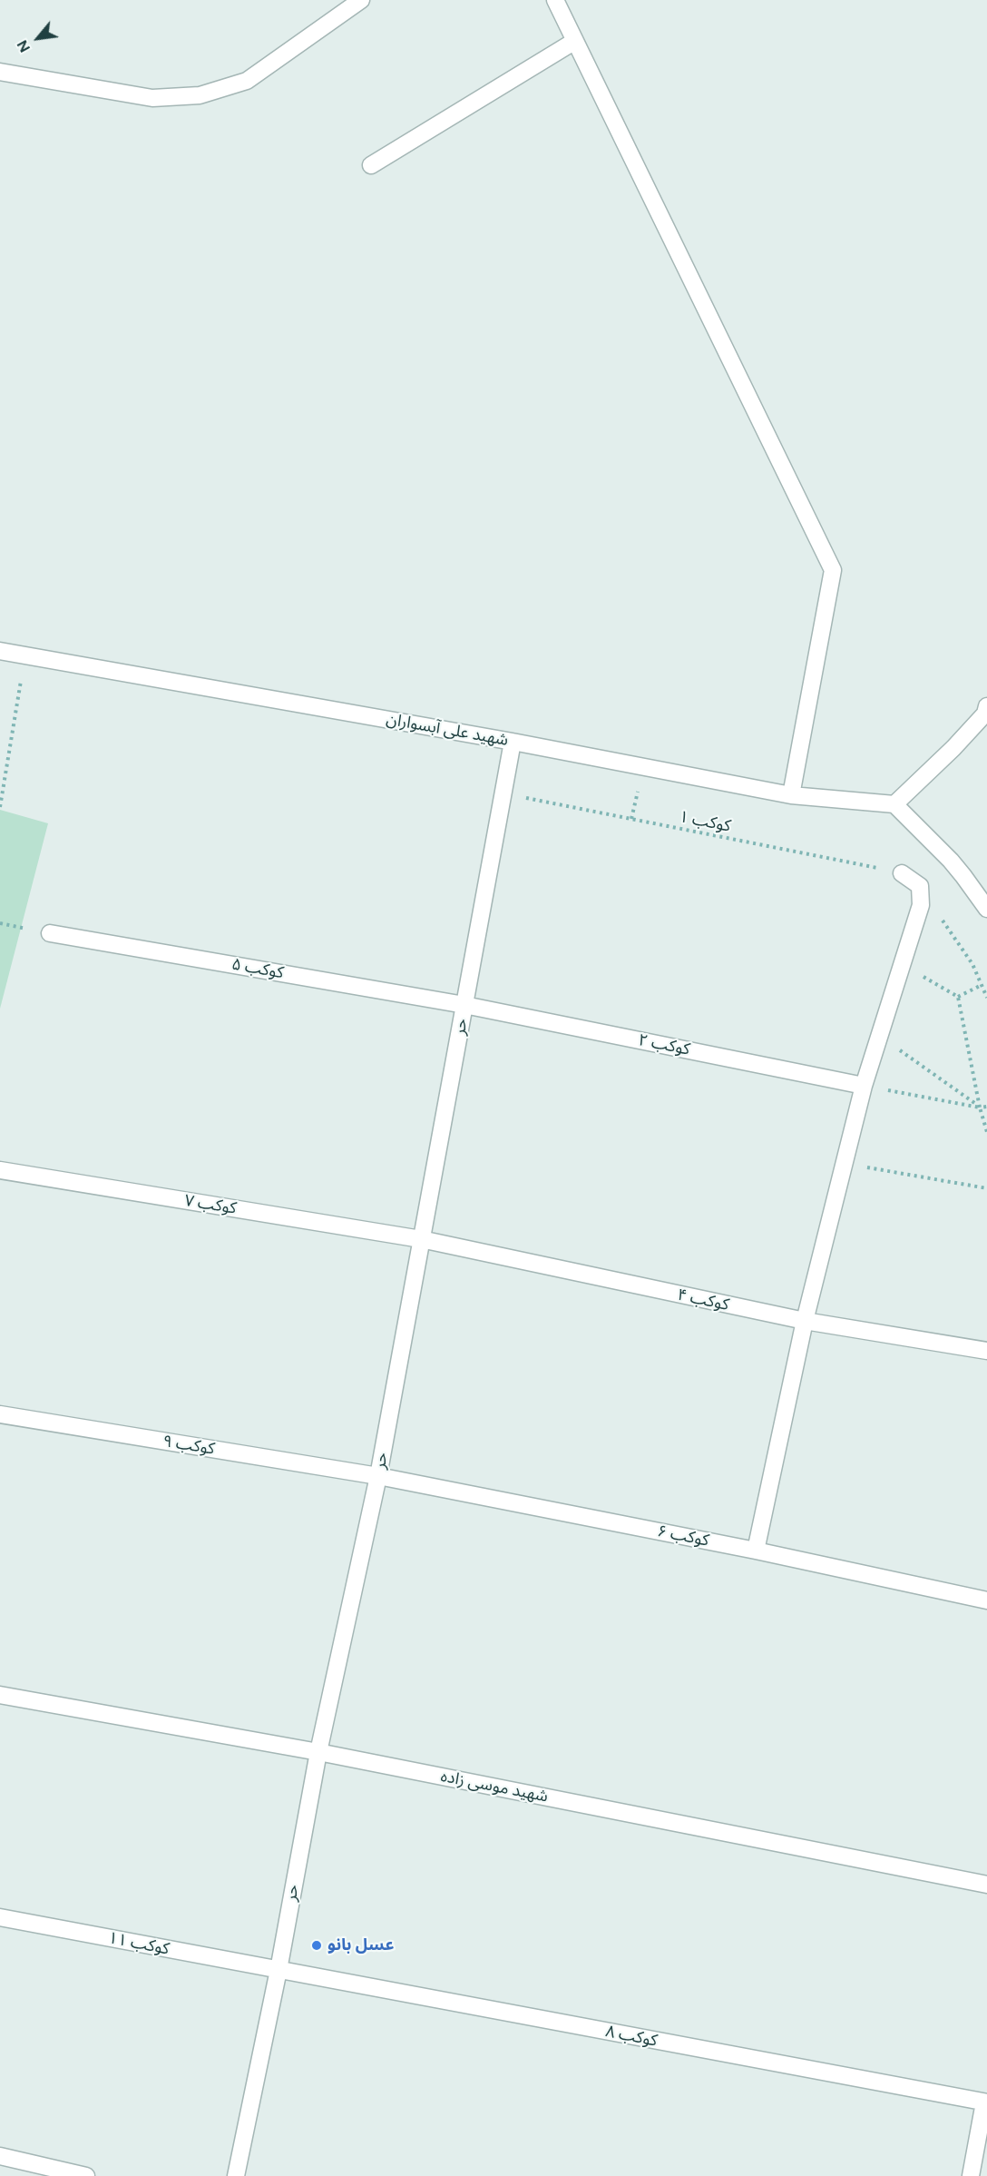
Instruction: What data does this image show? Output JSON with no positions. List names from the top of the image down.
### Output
{
  "streets": {
    "street": [
      "شهید علی آبسواران",
      "کوکب ۵",
      "حر",
      "کوکب ۲",
      "کوکب ۷",
      "کوکب ۴",
      "کوکب ۹",
      "کوکب ۶",
      "شهید موسی زاده",
      "کوکب ۱۱",
      "کوکب ۸"
    ],
    "path": ["کوکب ۱"]
  },
  "crossings": [
    ["شهید علی آبسواران", "حر"],
    ["کوکب ۱", "حر"],
    ["کوکب ۵", "حر"],
    ["کوکب ۵", "کوکب ۲"],
    ["حر", "کوکب ۲"],
    ["حر", "کوکب ۷"],
    ["حر", "کوکب ۴"],
    ["حر", "کوکب ۹"],
    ["حر", "کوکب ۶"],
    ["حر", "شهید موسی زاده"],
    ["حر", "کوکب ۱۱"],
    ["حر", "کوکب ۸"],
    ["کوکب ۷", "کوکب ۴"],
    ["کوکب ۹", "کوکب ۶"],
    ["کوکب ۱۱", "کوکب ۸"]
  ],
  "places": ["عسل بانو"],
  "north": "bottom left"
}
